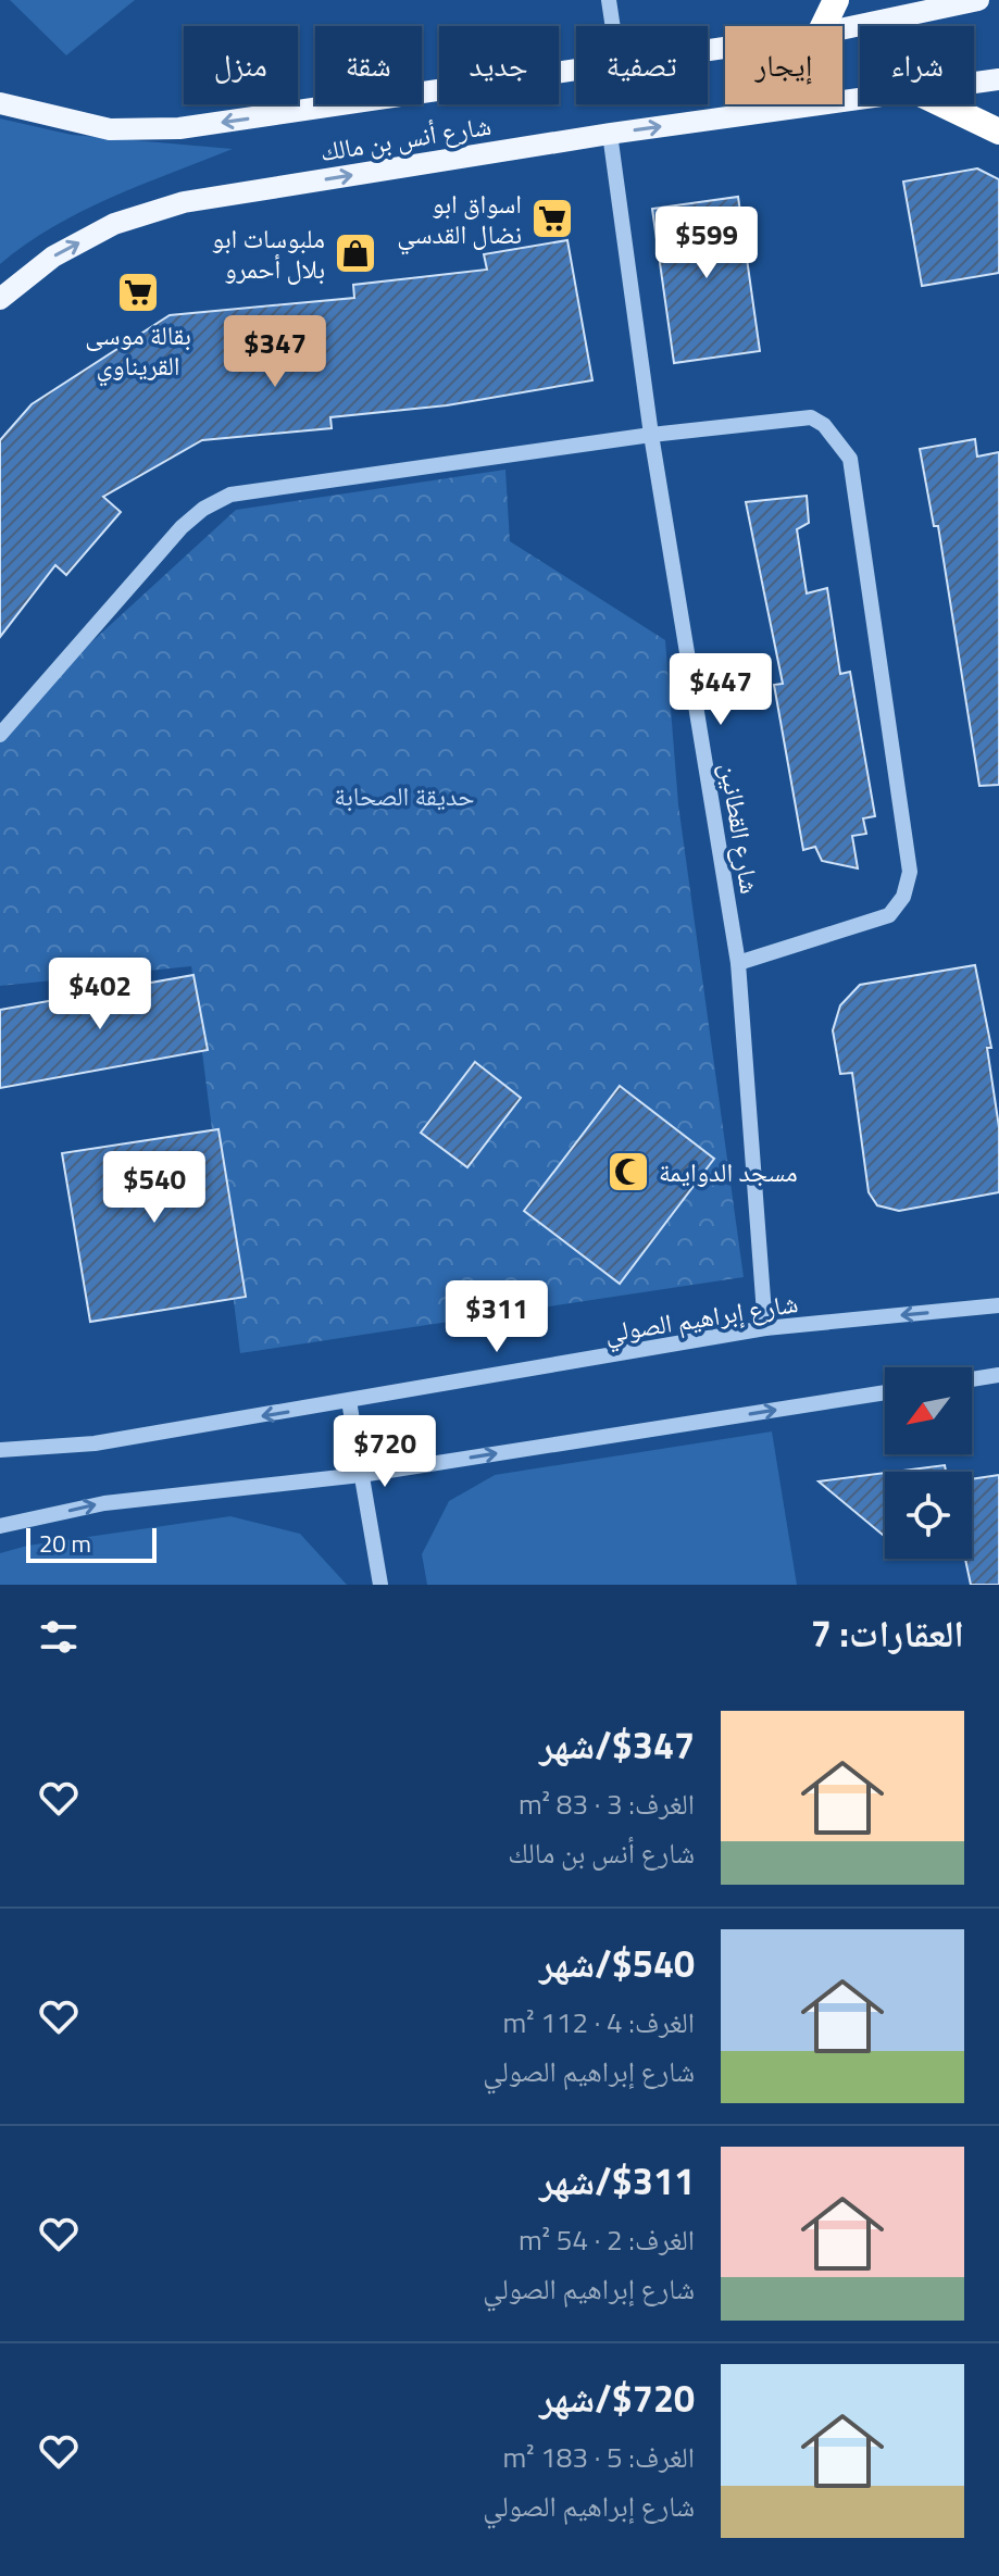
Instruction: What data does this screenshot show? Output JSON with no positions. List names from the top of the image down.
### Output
{
  "streets": {
    "main road": ["شارع أنس بن مالك"],
    "street": ["شارع القطانين", "شارع إبراهيم الصولي"]
  },
  "crossings": [
    ["شارع أنس بن مالك", "شارع القطانين"],
    ["شارع القطانين", "شارع إبراهيم الصولي"]
  ],
  "parks": ["حديقة الصحابة"],
  "places": {
    "supermarket": ["اسواق ابو نضال القدسي", "بقالة موسى القريناوي"],
    "shop": ["ملبوسات ابو بلال أحمرو"],
    "mosque": ["مسجد الدوايمة"]
  },
  "scale_bar": "20 m",
  "north": "bottom left",
  "page": {
    "chip": [
      "شراء",
      "إيجار",
      "تصفية",
      "جديد",
      "شقة",
      "منزل"
    ],
    "price": [
      "$599",
      "$347",
      "$447",
      "$402",
      "$540",
      "$311",
      "$720"
    ],
    "scale": "20 m",
    "heading": "العقارات: 7",
    "list": [
      {
        "name": "$347/شهر",
        "note": "الغرف: 3 · 83 m² · شارع أنس بن مالك"
      },
      {
        "name": "$540/شهر",
        "note": "الغرف: 4 · 112 m² · شارع إبراهيم الصولي"
      },
      {
        "name": "$311/شهر",
        "note": "الغرف: 2 · 54 m² · شارع إبراهيم الصولي"
      },
      {
        "name": "$720/شهر",
        "note": "الغرف: 5 · 183 m² · شارع إبراهيم الصولي"
      }
    ]
  }
}
